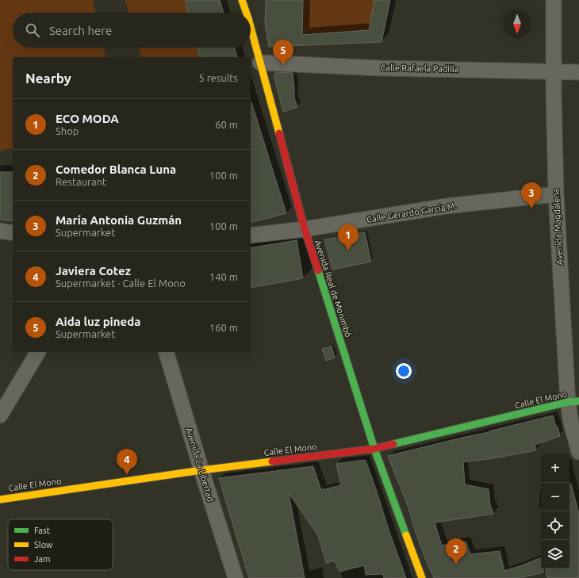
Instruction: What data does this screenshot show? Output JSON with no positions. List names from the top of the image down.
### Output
{
  "streets": {
    "street": [
      "Calle Rafaela Padilla",
      "Calle Gerardo García M.",
      "Avenida Magdalena",
      "Avenida Real de Monimbó",
      "Calle El Mono",
      "Avenida La Libertad"
    ]
  },
  "crossings": [
    ["Calle Rafaela Padilla", "Avenida Magdalena"],
    ["Calle Rafaela Padilla", "Avenida Real de Monimbó"],
    ["Calle Gerardo García M.", "Avenida Magdalena"],
    ["Calle Gerardo García M.", "Avenida Real de Monimbó"],
    ["Avenida Magdalena", "Calle El Mono"],
    ["Avenida Real de Monimbó", "Calle El Mono"],
    ["Calle El Mono", "Avenida La Libertad"]
  ],
  "legend": ["Fast", "Slow", "Jam"],
  "north": "bottom",
  "page": {
    "search": "Search here",
    "pins": [
      "5",
      "3",
      "1",
      "4",
      "2"
    ],
    "heading": ["Nearby", "5 results"],
    "list": [
      {
        "mark": "1",
        "name": "ECO MODA",
        "note": "Shop",
        "value": "60 m"
      },
      {
        "mark": "2",
        "name": "Comedor Blanca Luna",
        "note": "Restaurant",
        "value": "100 m"
      },
      {
        "mark": "3",
        "name": "María Antonia Guzmán",
        "note": "Supermarket",
        "value": "100 m"
      },
      {
        "mark": "4",
        "name": "Javiera Cotez",
        "note": "Supermarket · Calle El Mono",
        "value": "140 m"
      },
      {
        "mark": "5",
        "name": "Aida luz pineda",
        "note": "Supermarket",
        "value": "160 m"
      }
    ],
    "map_buttons": ["+", "−"]
  }
}
